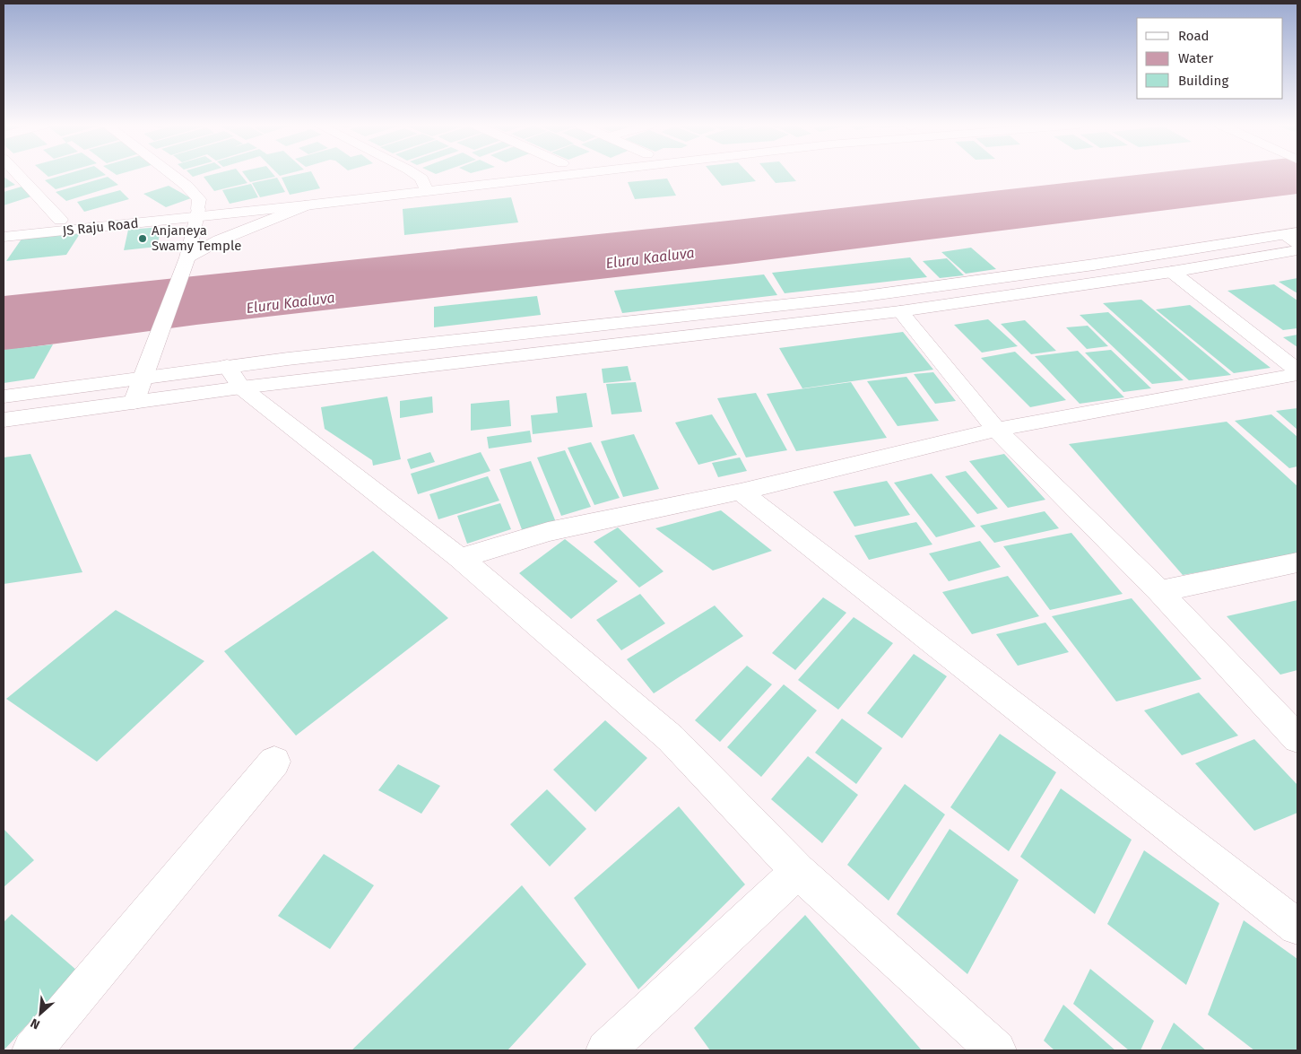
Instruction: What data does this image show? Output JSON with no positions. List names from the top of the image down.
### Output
{
  "streets": {
    "main road": ["JS Raju Road"]
  },
  "water": ["Eluru Kaaluva"],
  "places": ["Anjaneya Swamy Temple"],
  "legend": ["Road", "Water", "Building"],
  "north": "bottom left"
}
